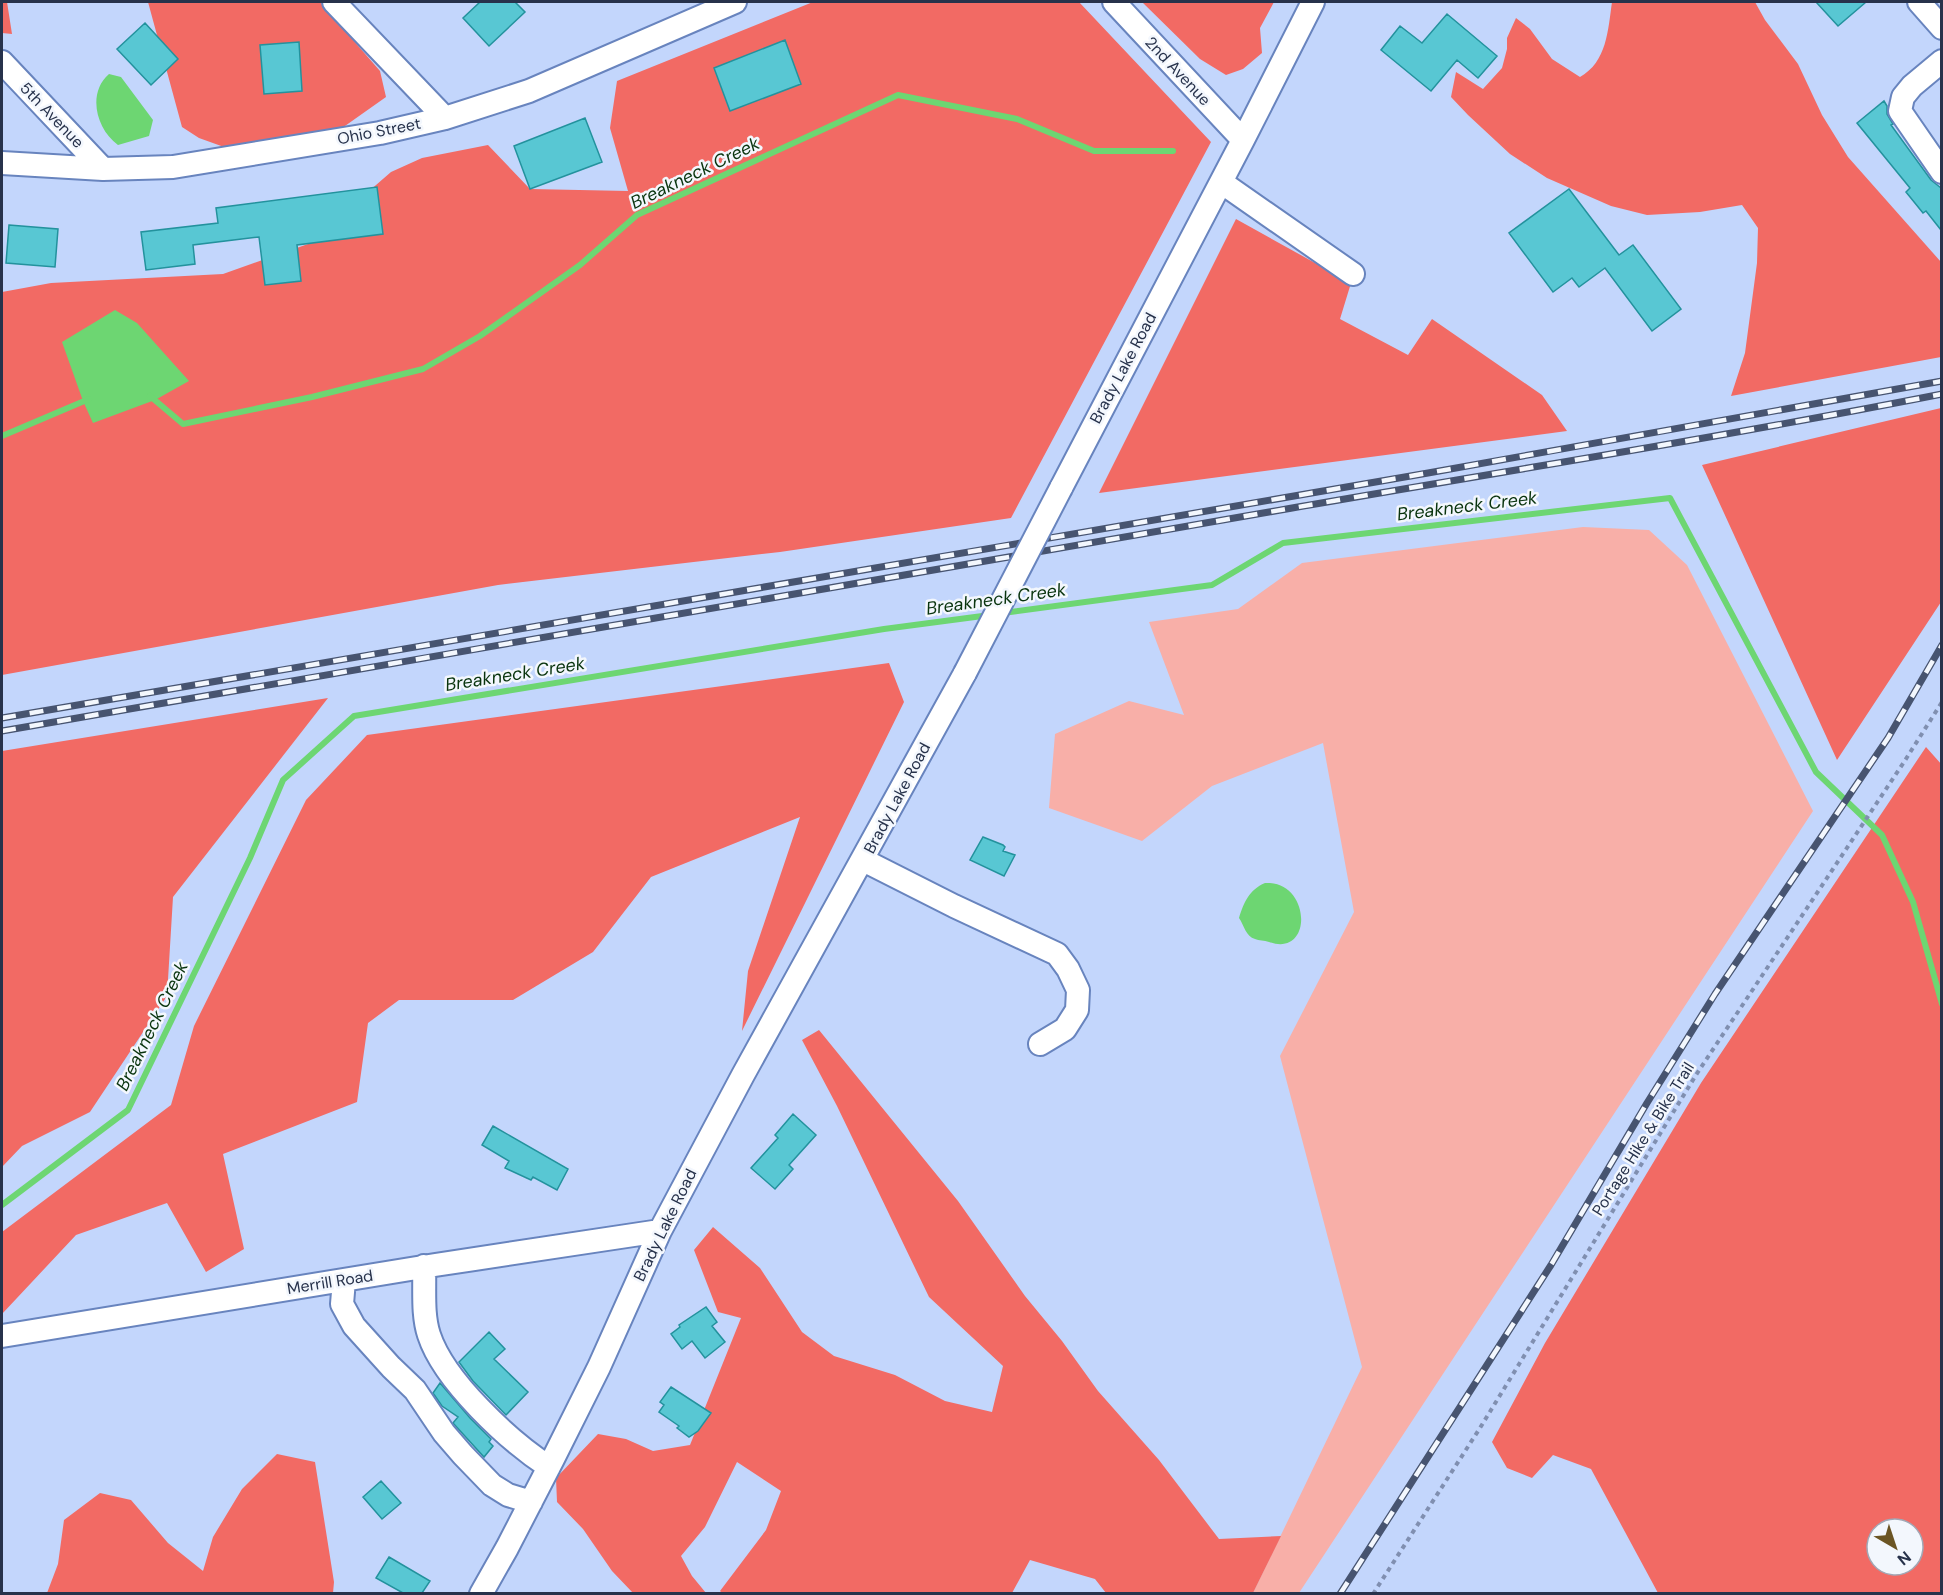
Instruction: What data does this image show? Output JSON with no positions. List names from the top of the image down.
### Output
{
  "streets": {
    "street": [
      "2nd Avenue",
      "5th Avenue",
      "Ohio Street",
      "Brady Lake Road",
      "Merrill Road"
    ],
    "path": ["Portage Hike & Bike Trail"]
  },
  "crossings": [
    ["2nd Avenue", "Brady Lake Road"],
    ["5th Avenue", "Ohio Street"],
    ["Brady Lake Road", "Merrill Road"]
  ],
  "water": ["Breakneck Creek"],
  "north": "bottom right"
}
